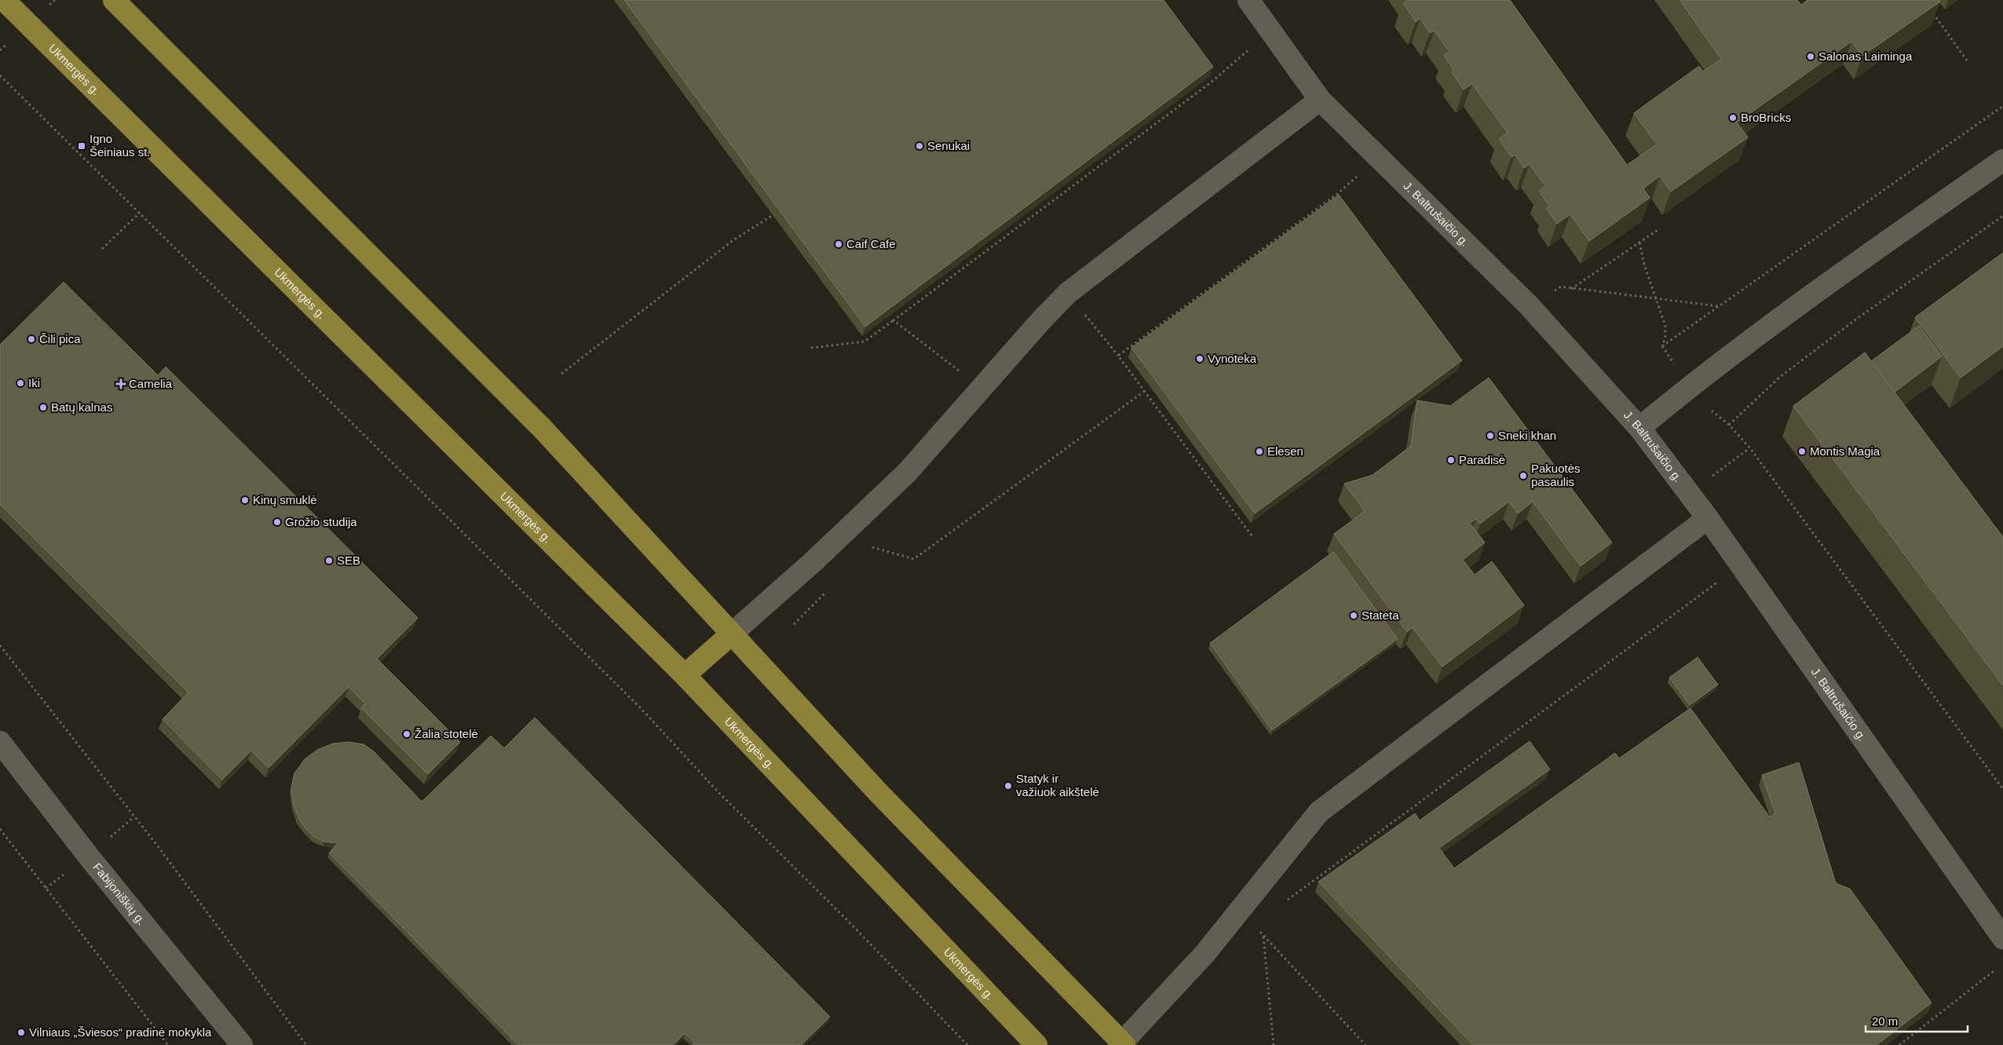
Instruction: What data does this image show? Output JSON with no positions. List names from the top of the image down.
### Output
{
  "streets": {
    "highway": ["Ukmergės g."],
    "street": ["J. Baltrušaičio g.", "Fabijoniškių g."]
  },
  "places": {
    "other": [
      "Salonas Laiminga",
      "BroBricks",
      "Senukai",
      "Caif Cafe",
      "Čili pica",
      "Vynoteka",
      "Iki",
      "Batų kalnas",
      "Sneki khan",
      "Elesen",
      "Montis Magia",
      "Paradisė",
      "Pakuotės pasaulis",
      "Kinų smuklė",
      "Grožio studija",
      "SEB",
      "Stateta",
      "Žalia stotelė",
      "Statyk ir važiuok aikštelė",
      "Vilniaus „Šviesos“ pradinė mokykla"
    ],
    "transit": ["Igno Šeiniaus st."],
    "health": ["Camelia"]
  },
  "scale_bar": "20 m"
}
